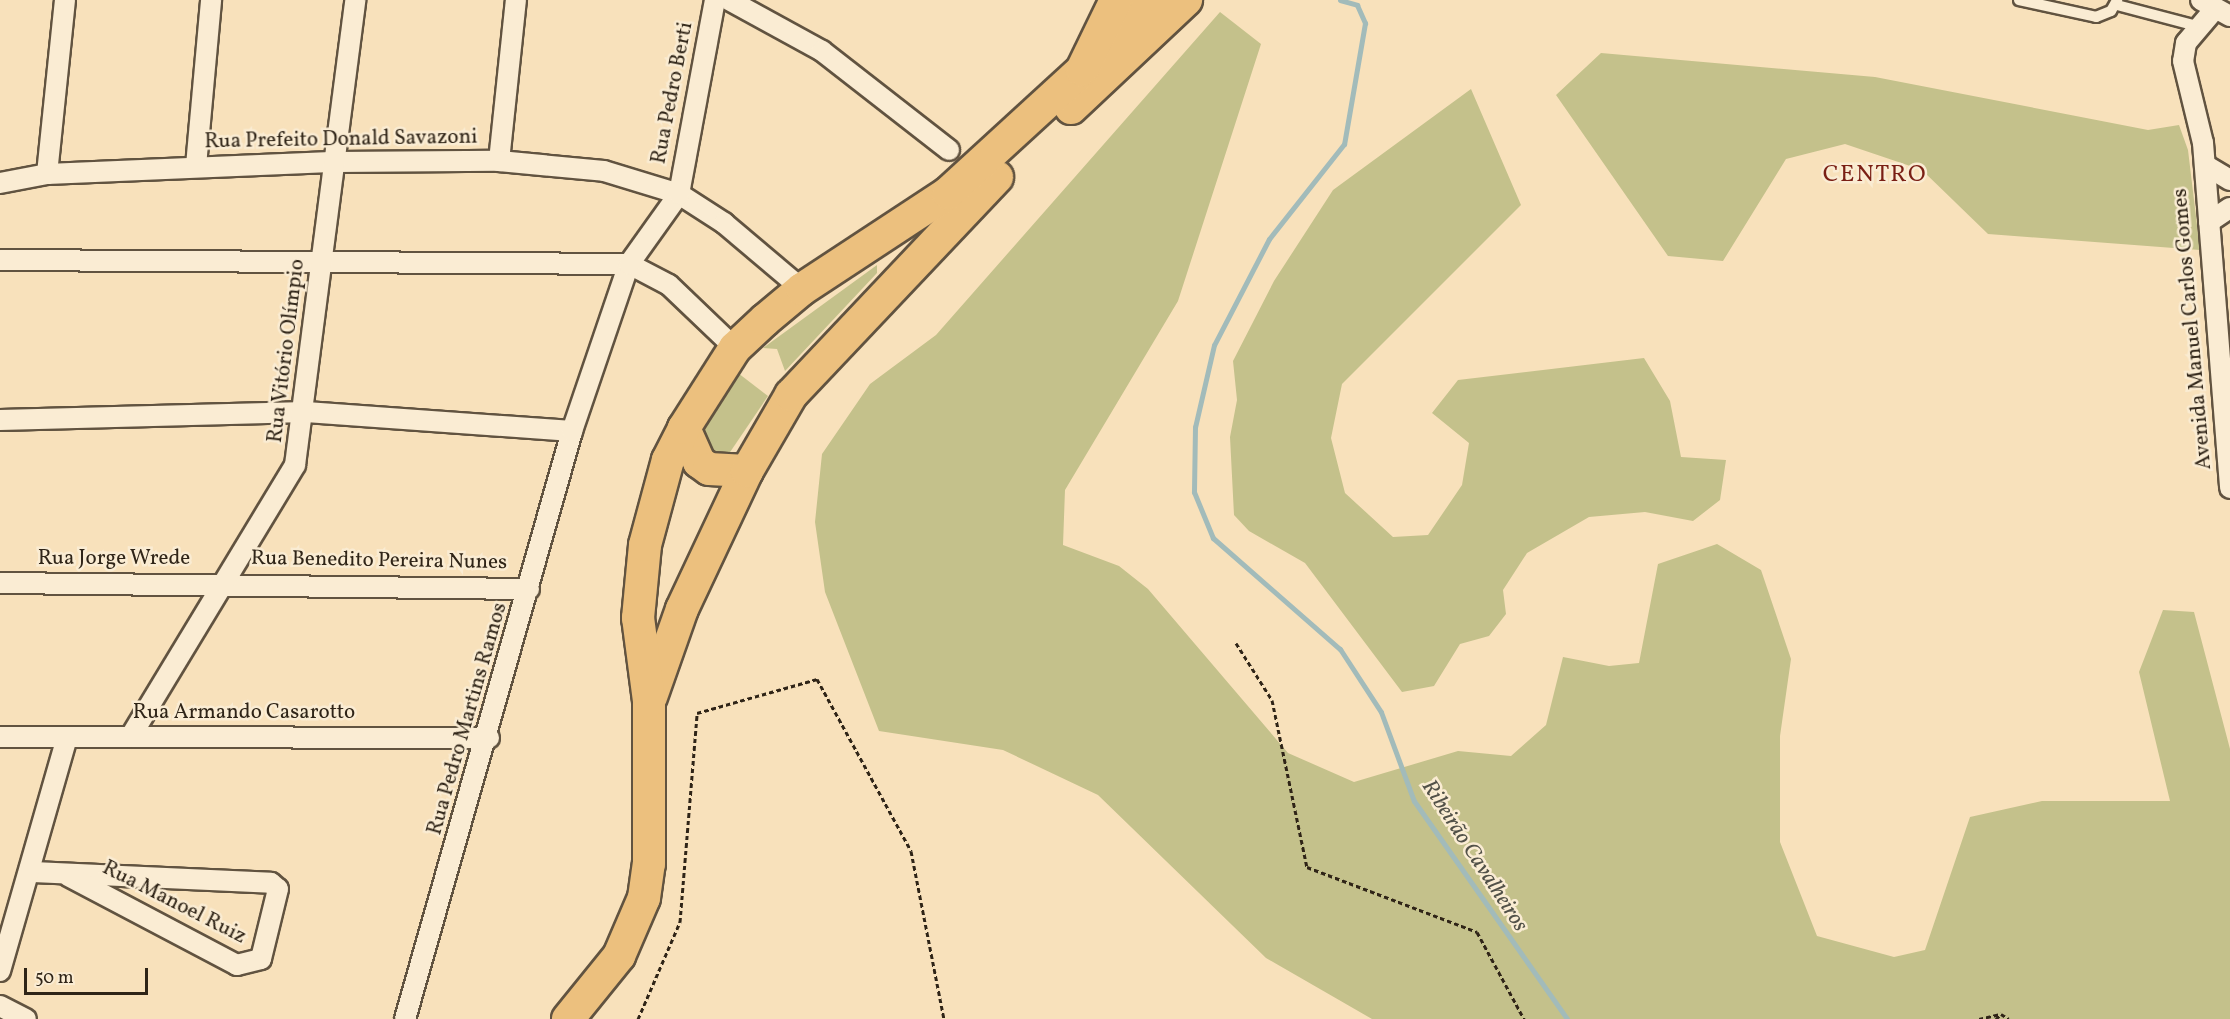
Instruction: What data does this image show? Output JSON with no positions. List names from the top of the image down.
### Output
{
  "streets": {
    "street": [
      "Rua Pedro Berti",
      "Rua Prefeito Donald Savazoni",
      "Avenida Manuel Carlos Gomes",
      "Rua Vitório Olímpio",
      "Rua Jorge Wrede",
      "Rua Benedito Pereira Nunes",
      "Rua Armando Casarotto",
      "Rua Pedro Martins Ramos",
      "Rua Manoel Ruiz"
    ]
  },
  "crossings": [
    ["Rua Pedro Berti", "Rua Prefeito Donald Savazoni"],
    ["Rua Pedro Berti", "Rua Pedro Martins Ramos"],
    ["Rua Prefeito Donald Savazoni", "Rua Vitório Olímpio"],
    ["Rua Prefeito Donald Savazoni", "Rua Pedro Martins Ramos"],
    ["Rua Vitório Olímpio", "Rua Jorge Wrede"],
    ["Rua Vitório Olímpio", "Rua Benedito Pereira Nunes"],
    ["Rua Vitório Olímpio", "Rua Armando Casarotto"],
    ["Rua Jorge Wrede", "Rua Benedito Pereira Nunes"],
    ["Rua Benedito Pereira Nunes", "Rua Pedro Martins Ramos"],
    ["Rua Armando Casarotto", "Rua Pedro Martins Ramos"]
  ],
  "districts": ["CENTRO"],
  "water": ["Ribeirão Cavalheiros"],
  "scale_bar": "50 m"
}
